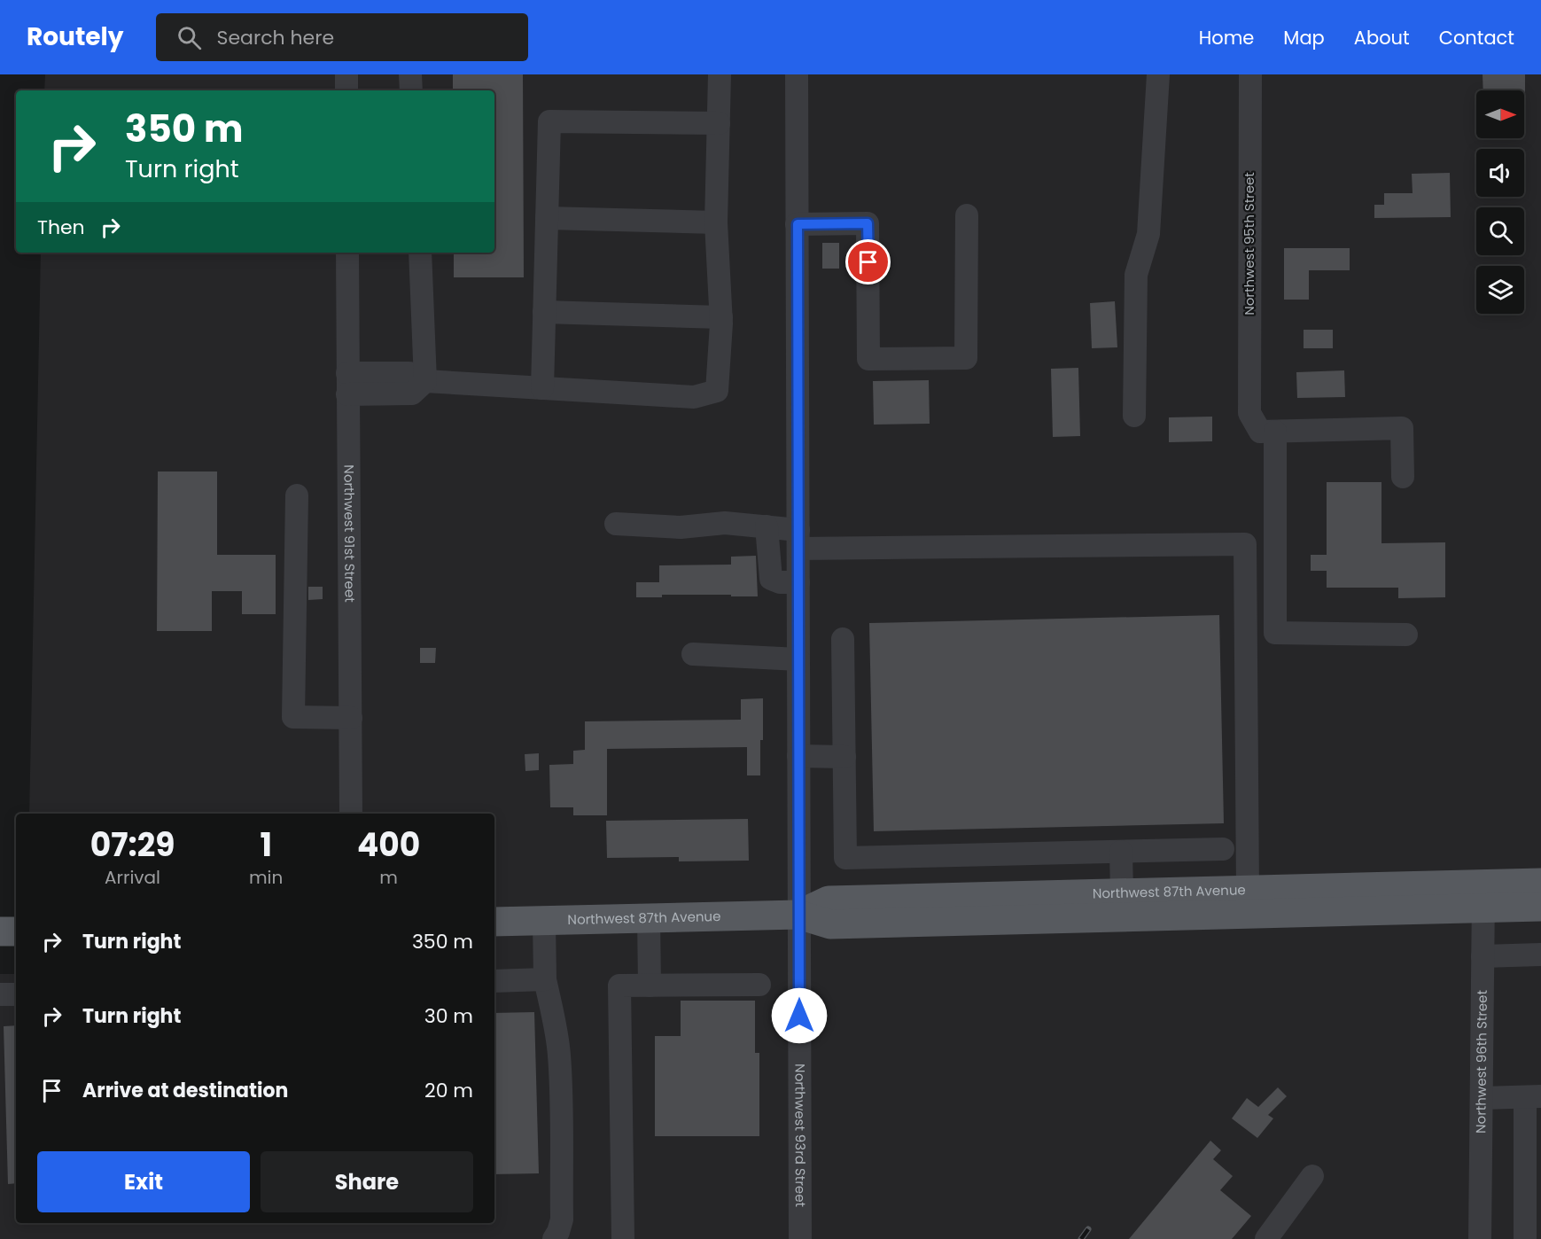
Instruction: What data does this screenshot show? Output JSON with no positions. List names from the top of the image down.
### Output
{
  "streets": {
    "main road": ["Northwest 87th Avenue"],
    "street": [
      "Northwest 95th Street",
      "Northwest 91st Street",
      "Northwest 96th Street",
      "Northwest 93rd Street"
    ]
  },
  "crossings": [
    ["Northwest 87th Avenue", "Northwest 96th Street"],
    ["Northwest 87th Avenue", "Northwest 93rd Street"]
  ],
  "north": "right",
  "page": {
    "header": "Routely",
    "search": "Search here",
    "nav": [
      "Home",
      "Map",
      "About",
      "Contact"
    ],
    "turn": ["350 m", "Turn right"],
    "then": "Then",
    "eta": [
      "07:29",
      "Arrival",
      "1",
      "min",
      "400",
      "m"
    ],
    "list": [
      {
        "name": "Turn right",
        "value": "350 m"
      },
      {
        "name": "Turn right",
        "value": "30 m"
      },
      {
        "name": "Arrive at destination",
        "value": "20 m"
      }
    ],
    "buttons": ["Exit", "Share"]
  }
}
